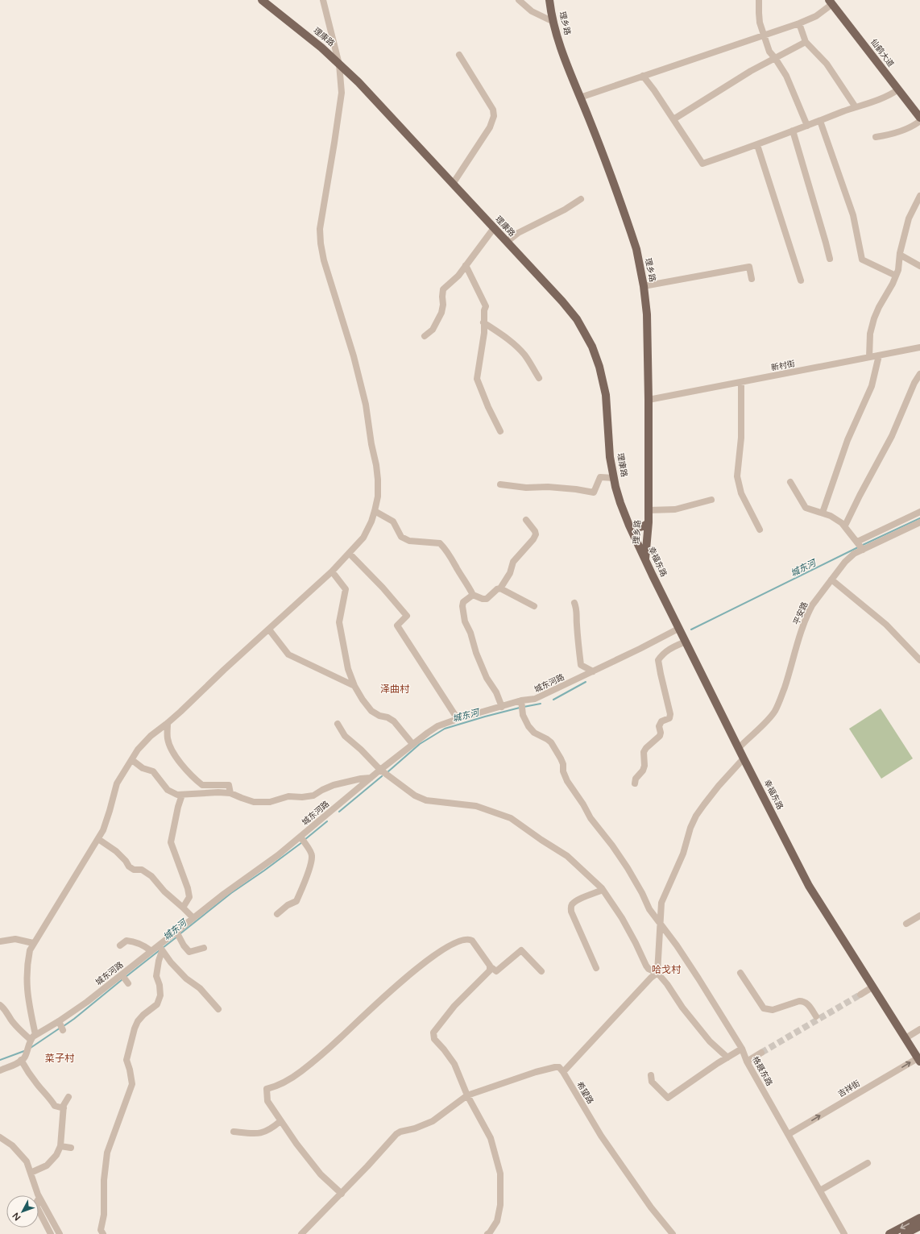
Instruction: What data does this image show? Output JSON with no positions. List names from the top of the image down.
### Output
{
  "streets": {
    "main road": [
      "理乡路",
      "理康路",
      "仙鹤大道",
      "幸福东路"
    ],
    "street": [
      "新村街",
      "平安路",
      "城东河路",
      "格聂东路",
      "吉祥街",
      "希望路"
    ]
  },
  "crossings": [
    ["理乡路", "新村街"],
    ["理乡路", "幸福东路"],
    ["理康路", "幸福东路"],
    ["幸福东路", "平安路"],
    ["幸福东路", "城东河路"],
    ["幸福东路", "吉祥街"],
    ["城东河路", "格聂东路"],
    ["格聂东路", "吉祥街"]
  ],
  "one_way": ["吉祥街"],
  "districts": ["泽曲村", "哈戈村", "菜子村"],
  "water": ["城东河"],
  "north": "bottom left"
}
